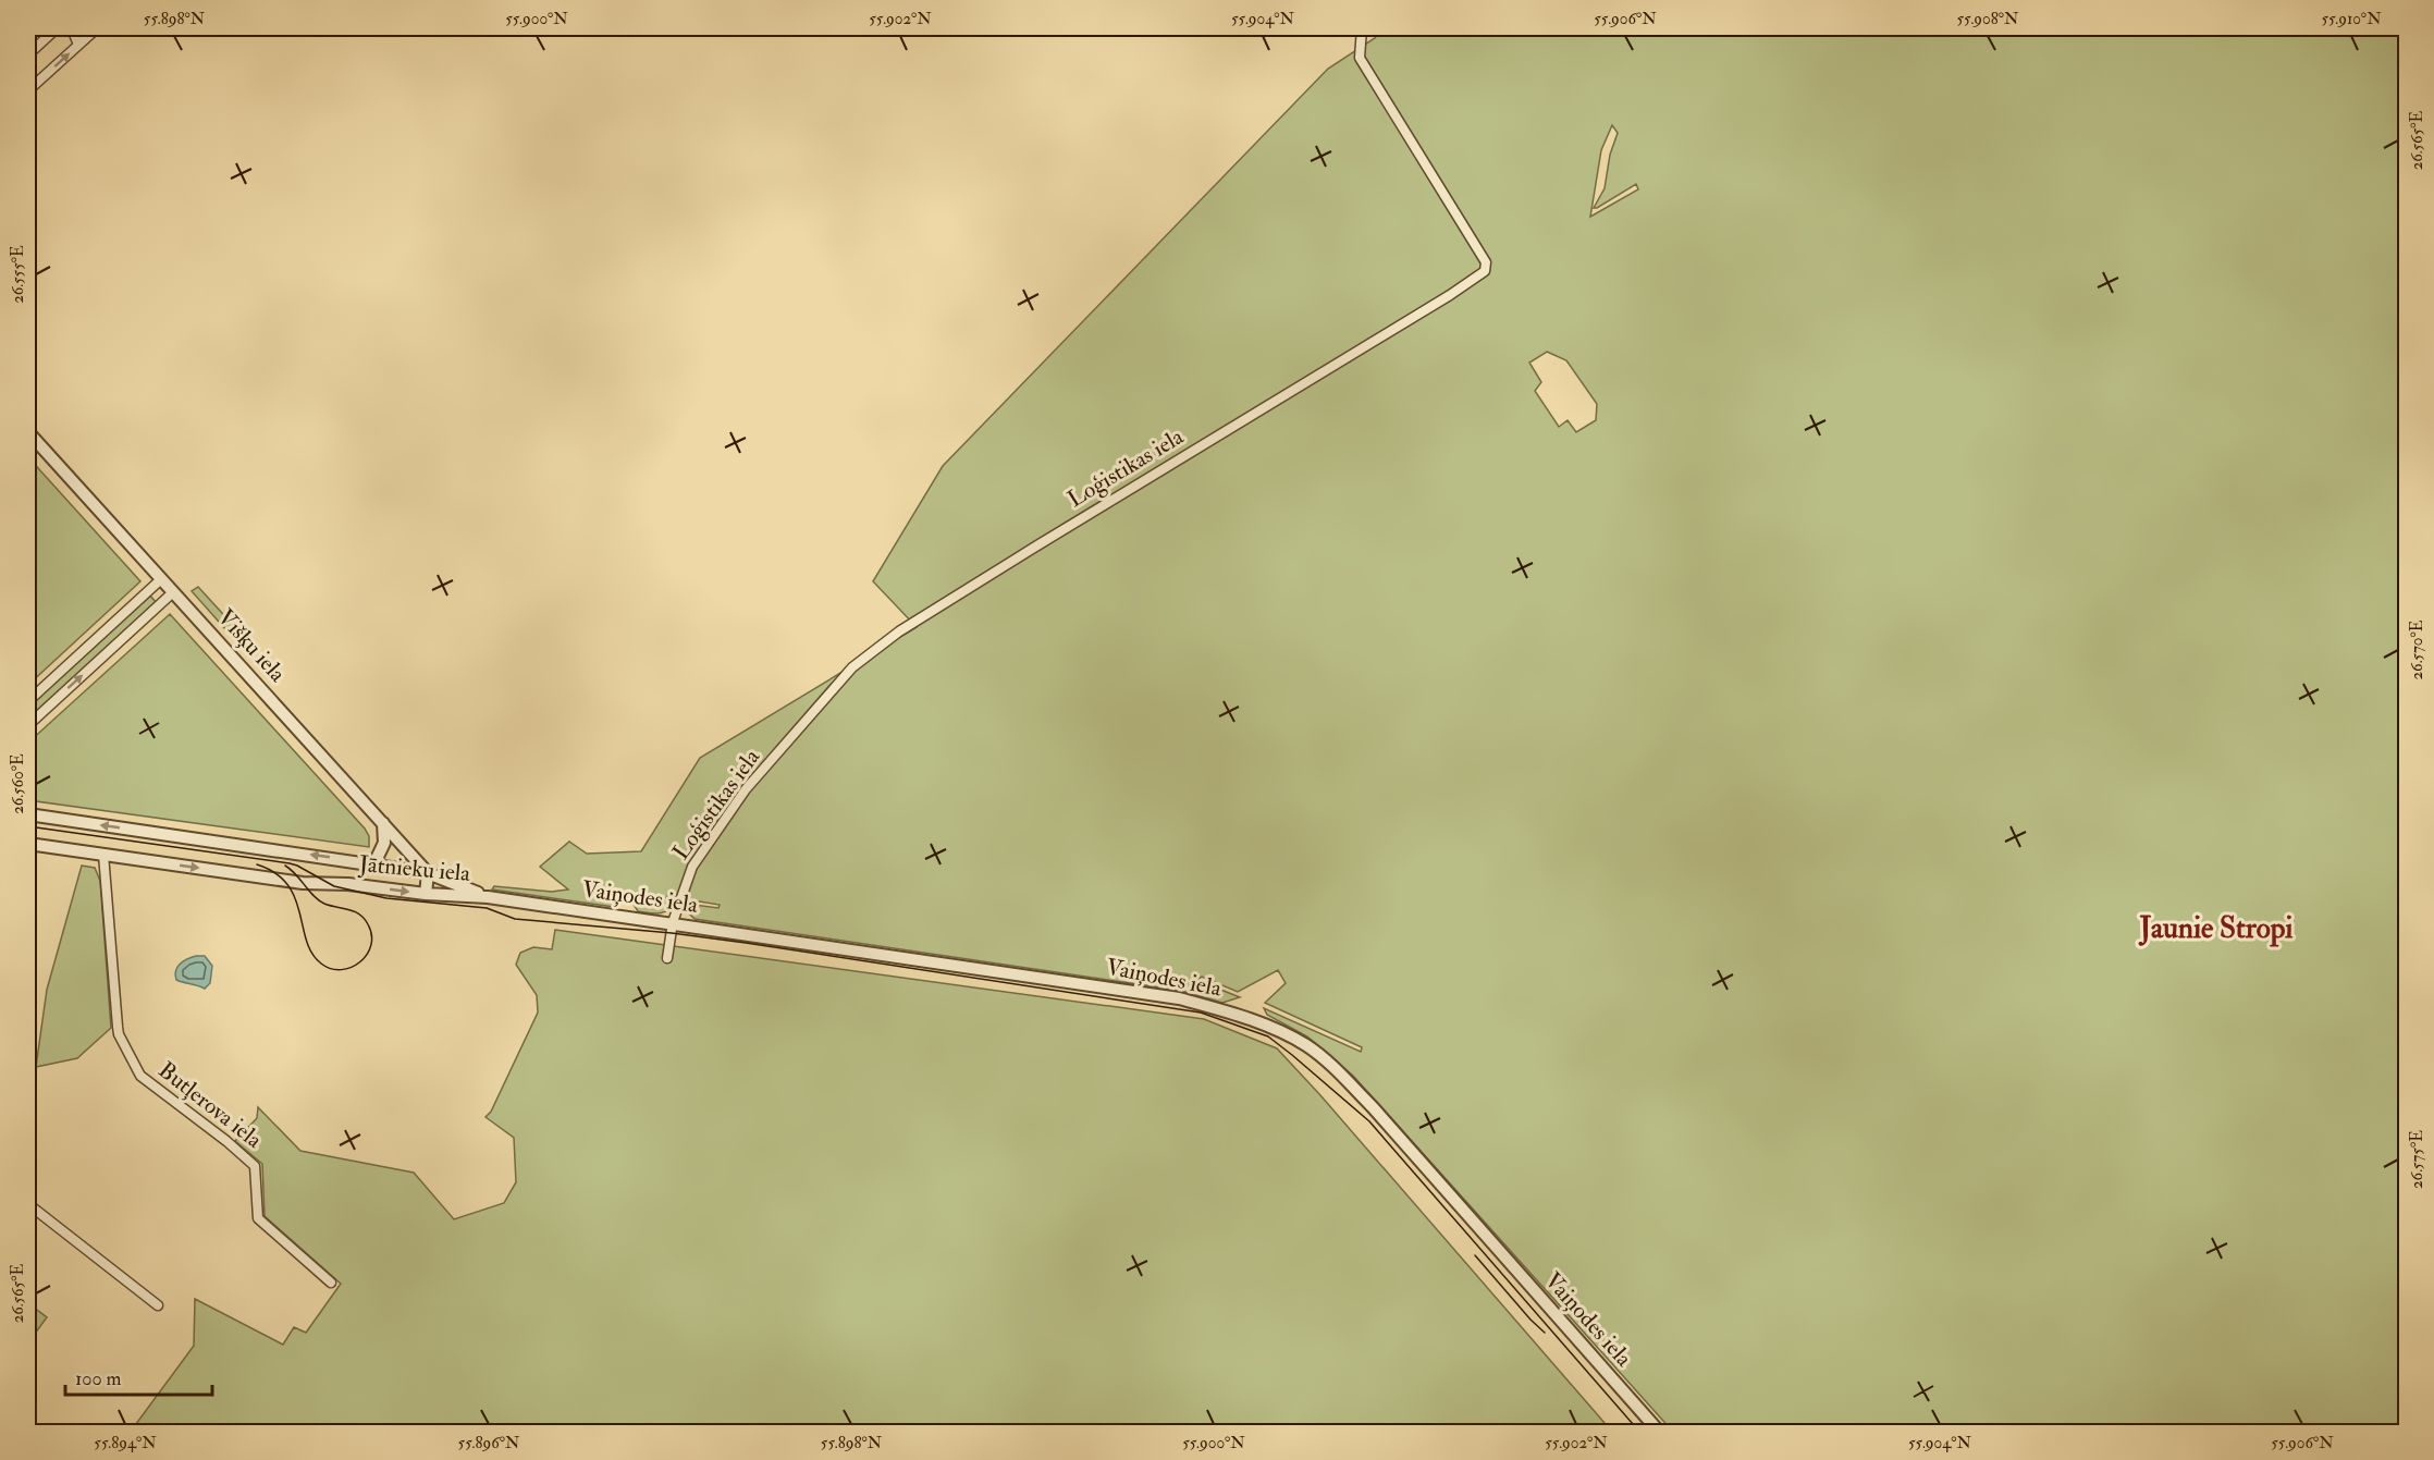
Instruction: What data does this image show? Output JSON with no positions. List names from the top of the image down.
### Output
{
  "streets": {
    "street": [
      "Loģistikas iela",
      "Višķu iela",
      "Jātnieku iela",
      "Vaiņodes iela",
      "Butļerova iela"
    ]
  },
  "crossings": [
    ["Loģistikas iela", "Vaiņodes iela"],
    ["Višķu iela", "Jātnieku iela"],
    ["Jātnieku iela", "Vaiņodes iela"],
    ["Jātnieku iela", "Butļerova iela"]
  ],
  "districts": ["Jaunie Stropi"],
  "scale_bar": "100 m",
  "coordinates": [
    "55.898°N",
    "55.900°N",
    "55.902°N",
    "55.904°N",
    "55.906°N",
    "55.908°N",
    "55.910°N",
    "26.565°E",
    "26.555°E",
    "26.570°E",
    "26.560°E",
    "26.575°E",
    "55.894°N",
    "55.896°N"
  ]
}
